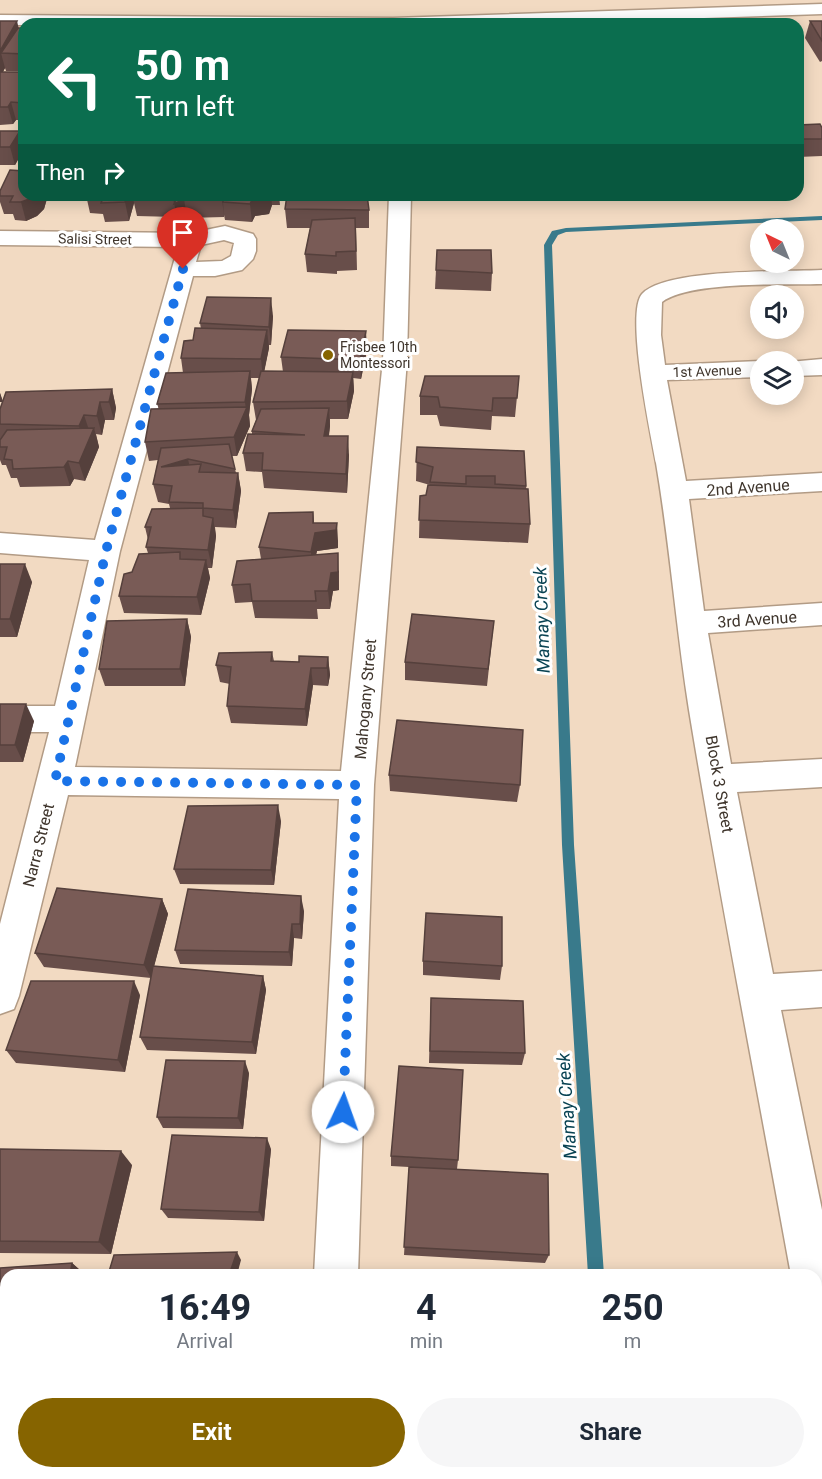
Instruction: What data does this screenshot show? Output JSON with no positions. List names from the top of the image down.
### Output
{
  "streets": {
    "street": [
      "Salisi Street",
      "1st Avenue",
      "2nd Avenue",
      "3rd Avenue",
      "Mahogany Street",
      "Block 3 Street",
      "Narra Street"
    ]
  },
  "crossings": [
    ["Salisi Street", "Narra Street"],
    ["1st Avenue", "Block 3 Street"],
    ["2nd Avenue", "Block 3 Street"],
    ["3rd Avenue", "Block 3 Street"]
  ],
  "water": ["Mamay Creek"],
  "places": ["Frisbee 10th Montessori"],
  "north": "top left",
  "page": {
    "turn": ["50 m", "Turn left"],
    "then": "Then",
    "eta": [
      "16:49",
      "Arrival",
      "4",
      "min",
      "250",
      "m"
    ],
    "buttons": ["Exit", "Share"]
  }
}
